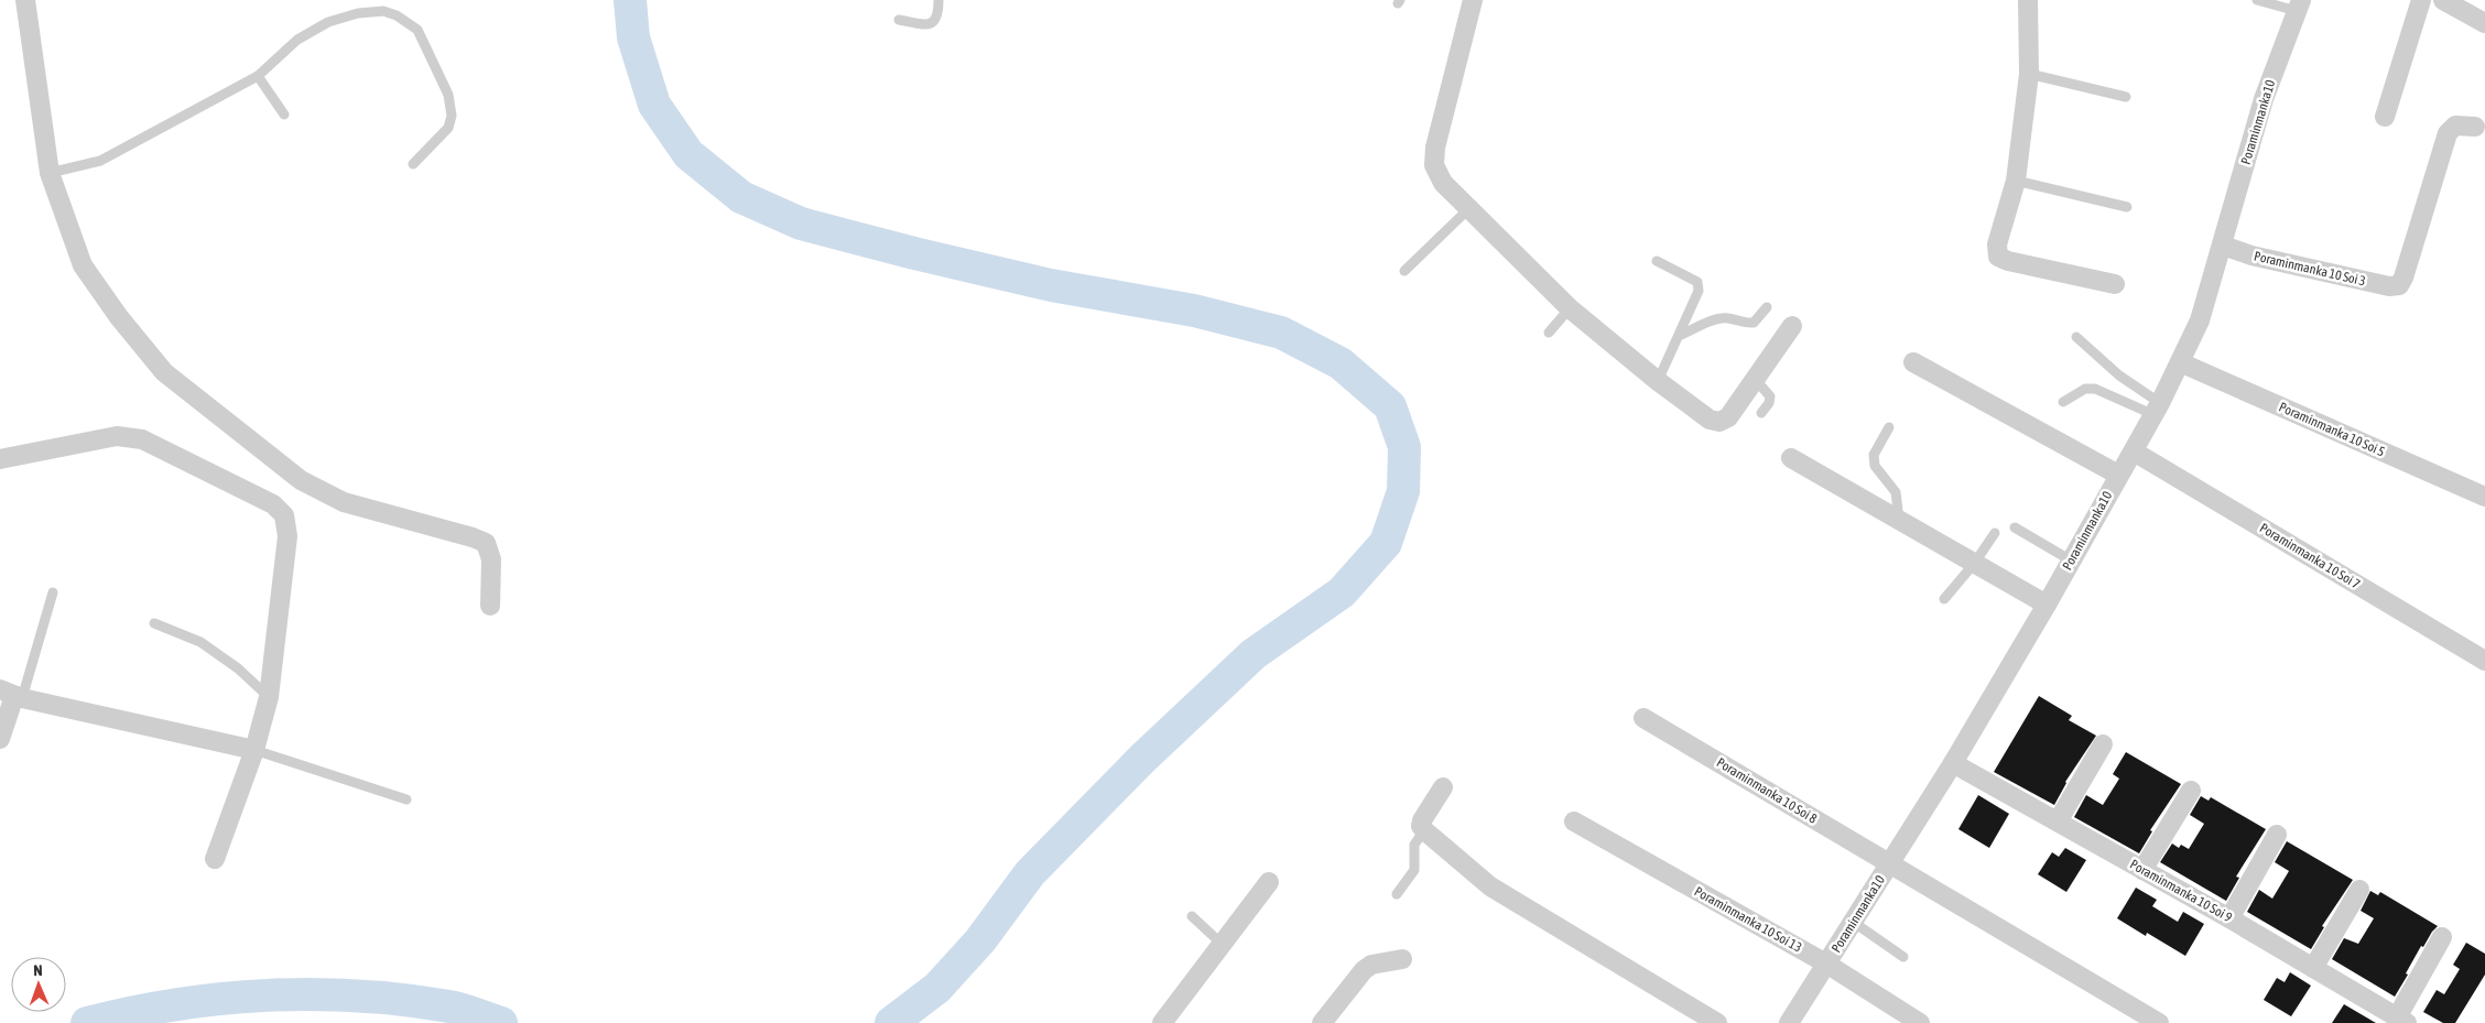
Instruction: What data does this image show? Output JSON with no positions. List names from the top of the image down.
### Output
{
  "streets": {
    "street": [
      "Poraminmanka10",
      "Poraminmanka 10 Soi 3",
      "Poraminmanka 10 Soi 5",
      "Poraminmanka 10 Soi 7",
      "Poraminmanka 10 Soi 8",
      "Poraminmanka 10 Soi 9",
      "Poraminmanka 10 Soi 13"
    ]
  },
  "crossings": [
    ["Poraminmanka10", "Poraminmanka 10 Soi 3"],
    ["Poraminmanka10", "Poraminmanka 10 Soi 5"],
    ["Poraminmanka10", "Poraminmanka 10 Soi 7"],
    ["Poraminmanka10", "Poraminmanka 10 Soi 8"],
    ["Poraminmanka10", "Poraminmanka 10 Soi 9"],
    ["Poraminmanka10", "Poraminmanka 10 Soi 13"]
  ],
  "north": "top"
}
